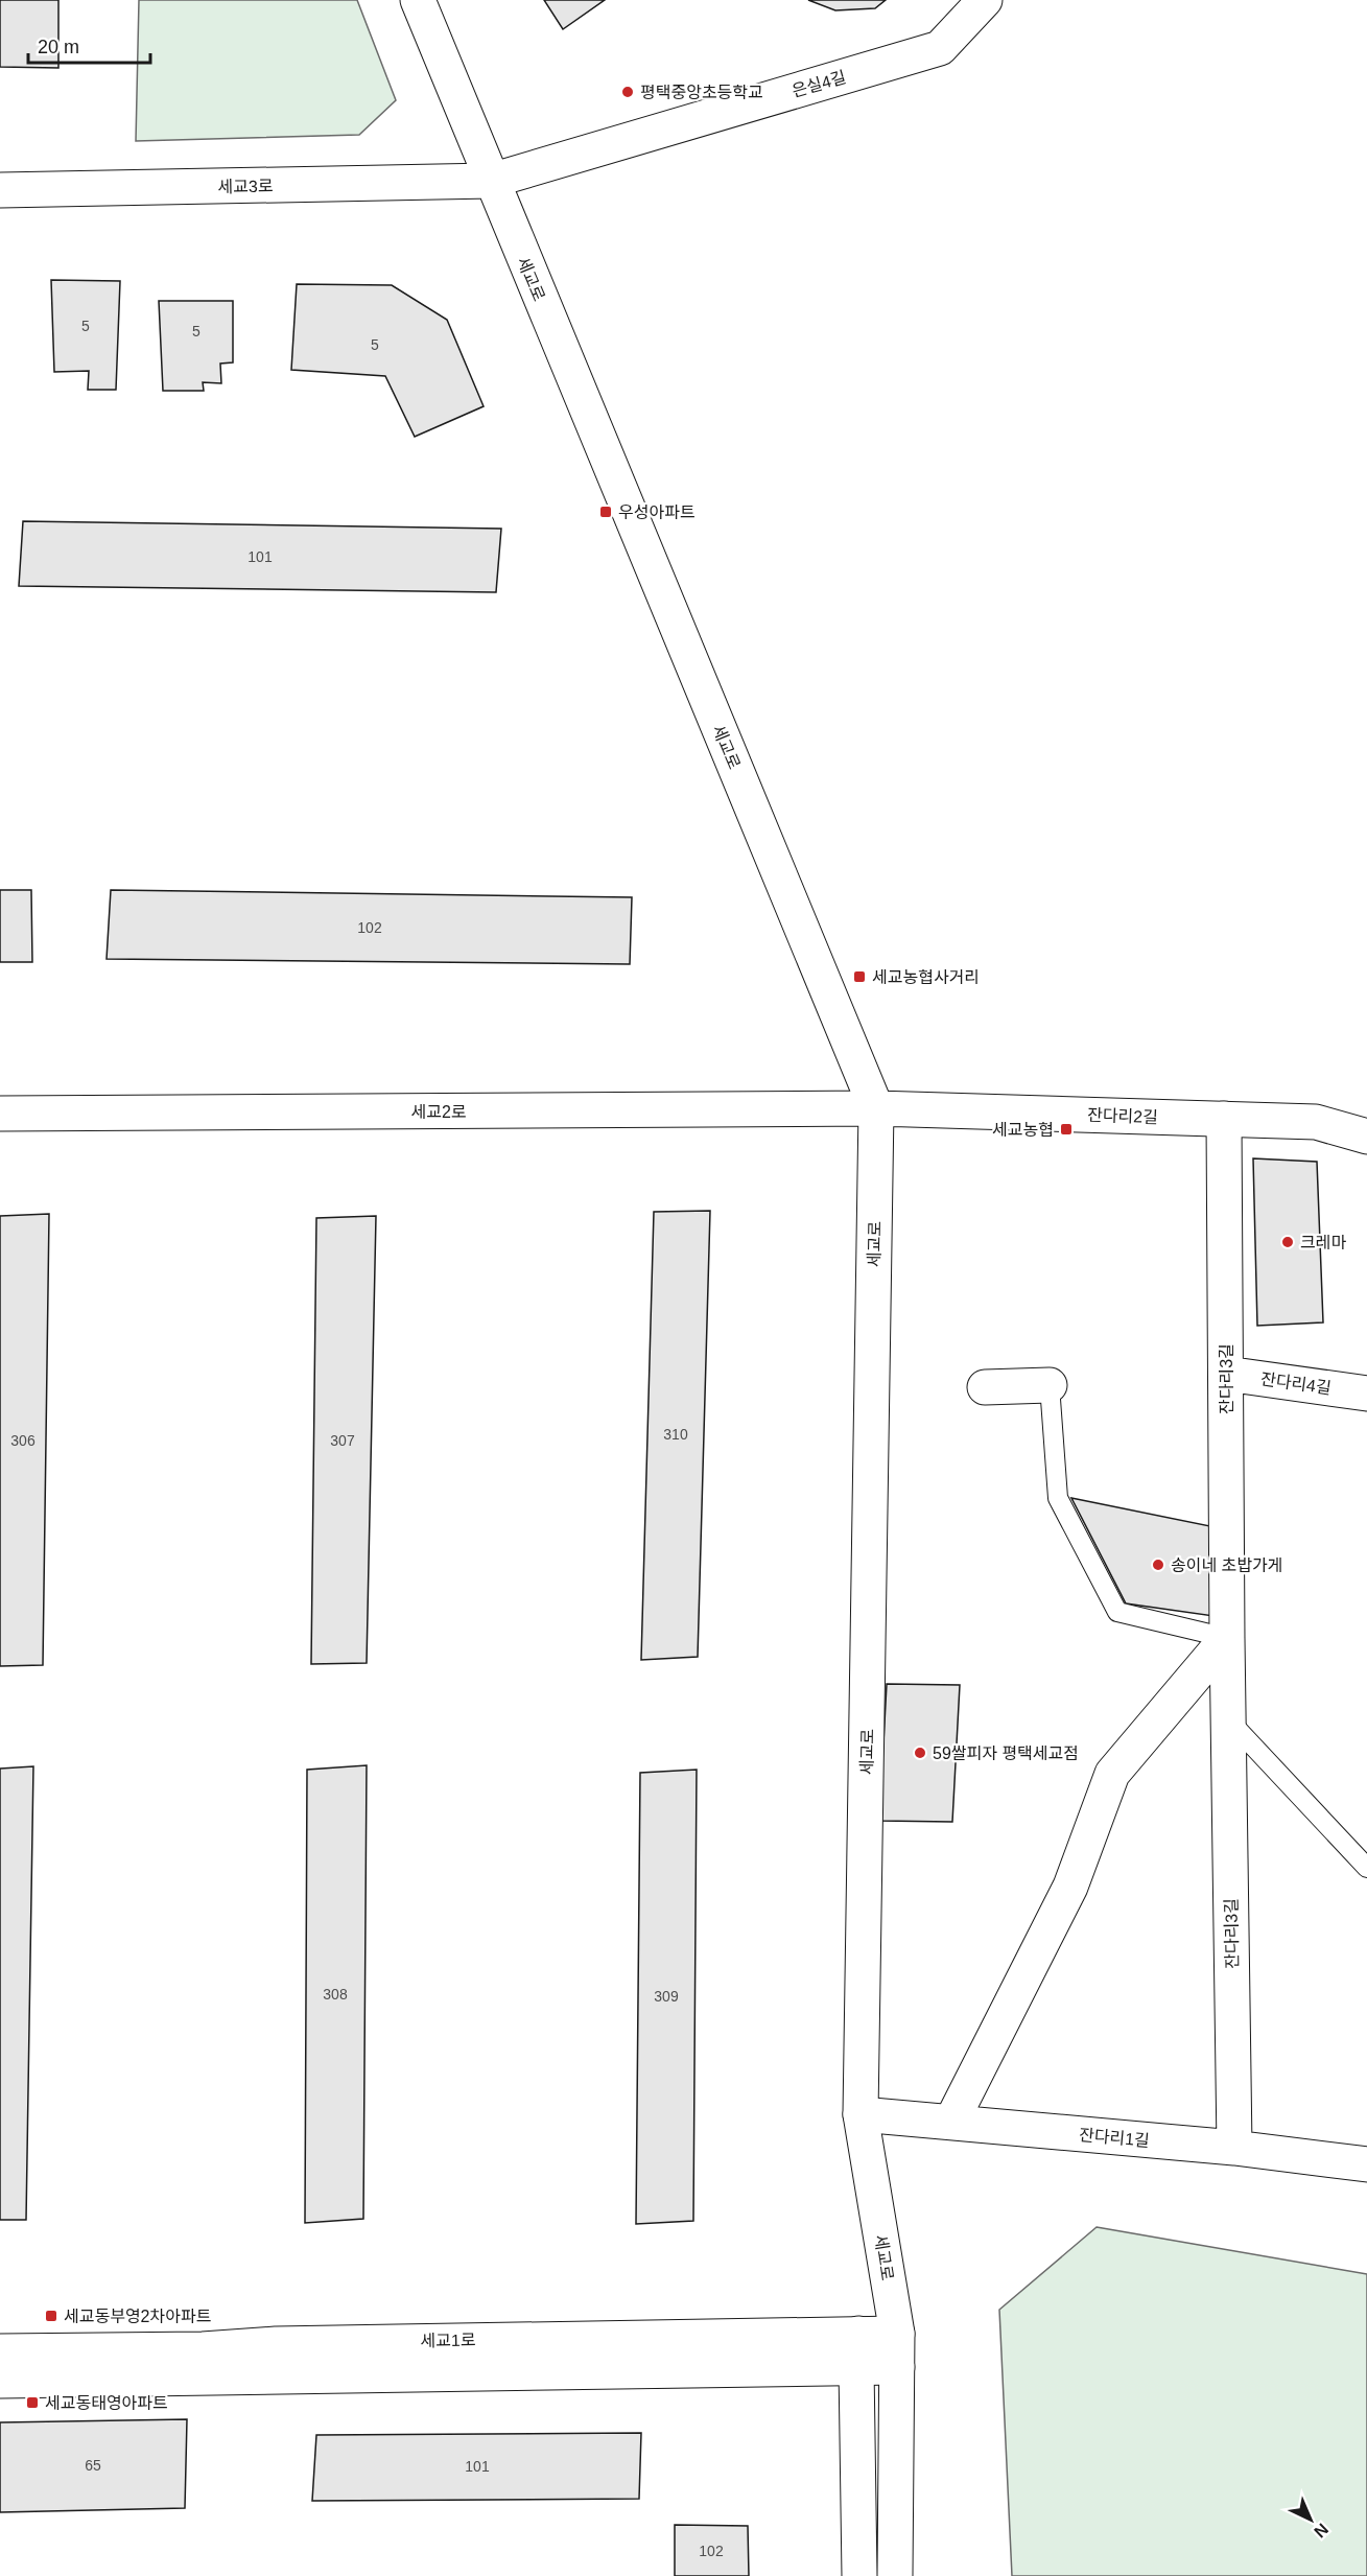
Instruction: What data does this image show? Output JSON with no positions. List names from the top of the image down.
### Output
{
  "streets": {
    "street": [
      "은실4길",
      "세교3로",
      "세교로",
      "세교2로",
      "잔다리2길",
      "잔다리3길",
      "잔다리4길",
      "잔다리1길",
      "세교1로"
    ]
  },
  "crossings": [
    ["은실4길", "세교3로"],
    ["은실4길", "세교로"],
    ["세교3로", "세교로"],
    ["세교로", "세교2로"],
    ["세교로", "잔다리2길"],
    ["세교로", "잔다리1길"],
    ["세교로", "세교1로"],
    ["세교2로", "잔다리2길"],
    ["잔다리2길", "잔다리3길"],
    ["잔다리3길", "잔다리4길"],
    ["잔다리3길", "잔다리1길"]
  ],
  "places": {
    "other": [
      "평택중앙초등학교",
      "크레마",
      "송이네 초밥가게",
      "59쌀피자 평택세교점"
    ],
    "transit": [
      "우성아파트",
      "세교농협사거리",
      "세교농협",
      "세교동부영2차아파트",
      "세교동태영아파트"
    ]
  },
  "house_numbers": [
    "5",
    "5",
    "5",
    "101",
    "102",
    "310",
    "306",
    "307",
    "308",
    "309",
    "65",
    "101",
    "102"
  ],
  "scale_bar": "20 m",
  "north": "bottom right"
}
